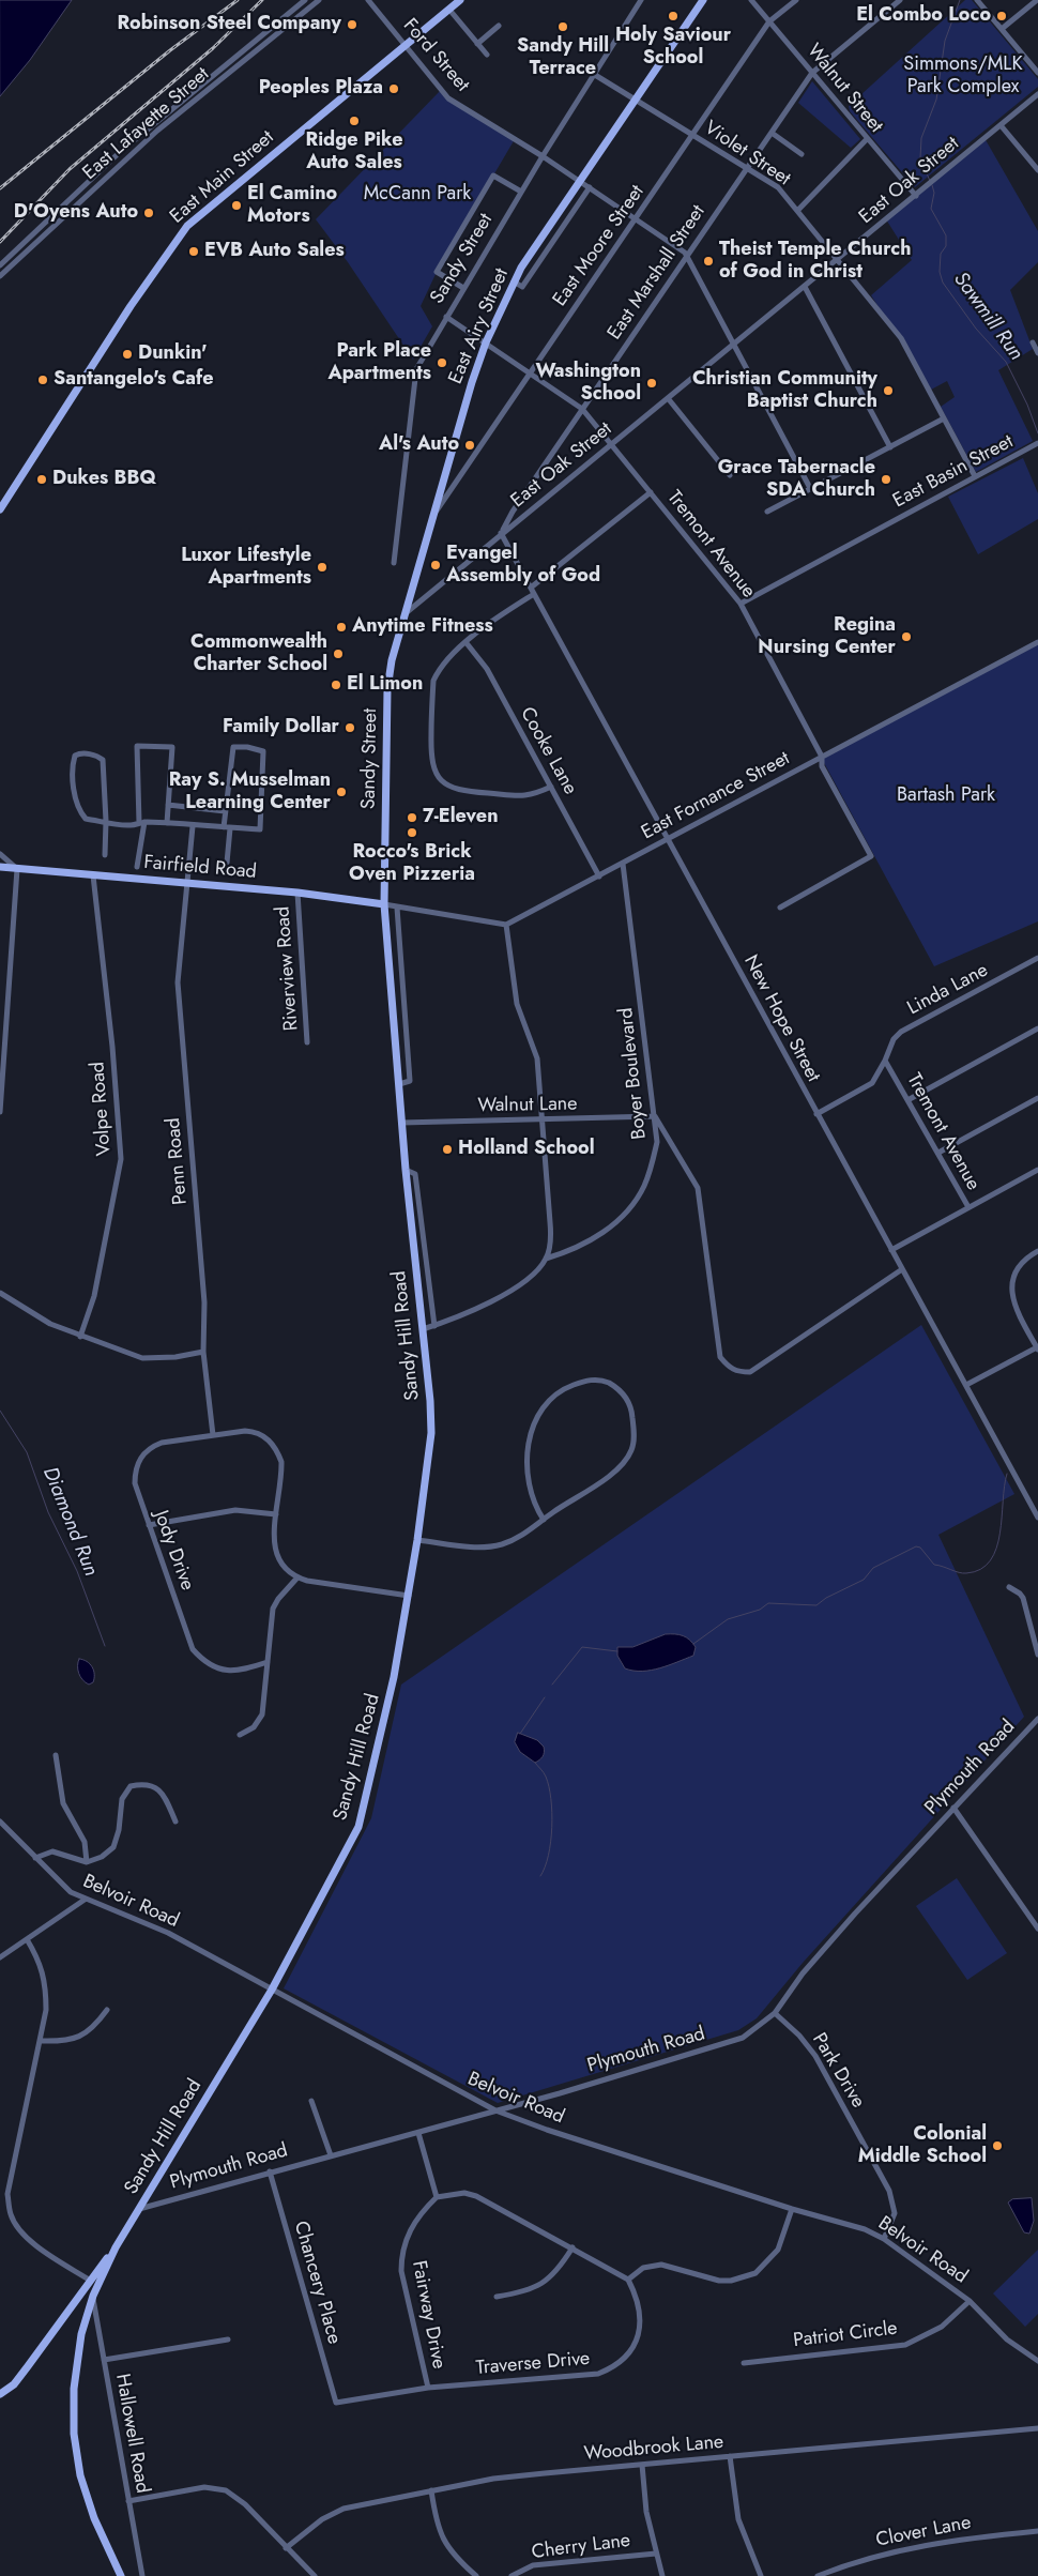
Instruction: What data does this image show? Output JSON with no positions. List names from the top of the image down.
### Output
{
  "streets": {
    "main road": [
      "East Main Street",
      "Sandy Street",
      "East Airy Street",
      "Fairfield Road",
      "Sandy Hill Road"
    ],
    "street": [
      "Ford Street",
      "Walnut Street",
      "East Lafayette Street",
      "Violet Street",
      "East Oak Street",
      "East Moore Street",
      "East Marshall Street",
      "East Basin Street",
      "Tremont Avenue",
      "Cooke Lane",
      "East Fornance Street",
      "Riverview Road",
      "Linda Lane",
      "New Hope Street",
      "Boyer Boulevard",
      "Walnut Lane",
      "Volpe Road",
      "Penn Road",
      "Jody Drive",
      "Plymouth Road",
      "Belvoir Road",
      "Park Drive",
      "Chancery Place",
      "Fairway Drive",
      "Patriot Circle",
      "Traverse Drive",
      "Hallowell Road",
      "Woodbrook Lane",
      "Clover Lane",
      "Cherry Lane"
    ]
  },
  "crossings": [
    ["Ford Street", "East Main Street"],
    ["Ford Street", "East Moore Street"],
    ["Ford Street", "Sandy Street"],
    ["Ford Street", "East Marshall Street"],
    ["Ford Street", "East Airy Street"],
    ["Walnut Street", "East Oak Street"],
    ["Walnut Street", "East Moore Street"],
    ["Walnut Street", "East Marshall Street"],
    ["Violet Street", "East Oak Street"],
    ["Violet Street", "East Moore Street"],
    ["Violet Street", "Sandy Street"],
    ["Violet Street", "East Marshall Street"],
    ["Violet Street", "East Airy Street"],
    ["Violet Street", "East Basin Street"],
    ["East Oak Street", "East Marshall Street"],
    ["East Oak Street", "Tremont Avenue"],
    ["East Oak Street", "New Hope Street"],
    ["East Moore Street", "East Airy Street"],
    ["East Moore Street", "Tremont Avenue"],
    ["Sandy Street", "East Marshall Street"],
    ["Sandy Street", "East Airy Street"],
    ["Sandy Street", "Tremont Avenue"],
    ["Sandy Street", "Fairfield Road"],
    ["Sandy Street", "Sandy Hill Road"],
    ["East Marshall Street", "East Airy Street"],
    ["East Marshall Street", "Tremont Avenue"],
    ["East Marshall Street", "New Hope Street"],
    ["East Airy Street", "Tremont Avenue"],
    ["East Basin Street", "Tremont Avenue"],
    ["Tremont Avenue", "East Fornance Street"],
    ["Tremont Avenue", "Linda Lane"],
    ["Cooke Lane", "East Fornance Street"],
    ["East Fornance Street", "New Hope Street"],
    ["East Fornance Street", "Boyer Boulevard"],
    ["Fairfield Road", "Riverview Road"],
    ["Fairfield Road", "Volpe Road"],
    ["Fairfield Road", "Penn Road"],
    ["Fairfield Road", "Sandy Hill Road"],
    ["Linda Lane", "New Hope Street"],
    ["Boyer Boulevard", "Walnut Lane"],
    ["Walnut Lane", "Sandy Hill Road"],
    ["Penn Road", "Jody Drive"],
    ["Sandy Hill Road", "Plymouth Road"],
    ["Sandy Hill Road", "Belvoir Road"],
    ["Sandy Hill Road", "Hallowell Road"],
    ["Plymouth Road", "Belvoir Road"],
    ["Plymouth Road", "Park Drive"],
    ["Plymouth Road", "Chancery Place"],
    ["Belvoir Road", "Park Drive"],
    ["Belvoir Road", "Patriot Circle"],
    ["Chancery Place", "Traverse Drive"],
    ["Fairway Drive", "Traverse Drive"]
  ],
  "water": ["Sawmill Run", "Diamond Run"],
  "parks": ["Simmons/MLK Park Complex", "McCann Park", "Bartash Park"],
  "places": [
    "Holy Saviour School",
    "El Combo Loco",
    "Robinson Steel Company",
    "Sandy Hill Terrace",
    "Peoples Plaza",
    "Ridge Pike Auto Sales",
    "El Camino Motors",
    "D'Oyens Auto",
    "EVB Auto Sales",
    "Theist Temple Church of God in Christ",
    "Dunkin'",
    "Park Place Apartments",
    "Santangelo's Cafe",
    "Washington School",
    "Christian Community Baptist Church",
    "Al's Auto",
    "Dukes BBQ",
    "Grace Tabernacle SDA Church",
    "Evangel Assembly of God",
    "Luxor Lifestyle Apartments",
    "Anytime Fitness",
    "Regina Nursing Center",
    "Commonwealth Charter School",
    "El Limon",
    "Family Dollar",
    "Ray S. Musselman Learning Center",
    "7-Eleven",
    "Rocco's Brick Oven Pizzeria",
    "Holland School",
    "Colonial Middle School"
  ]
}
